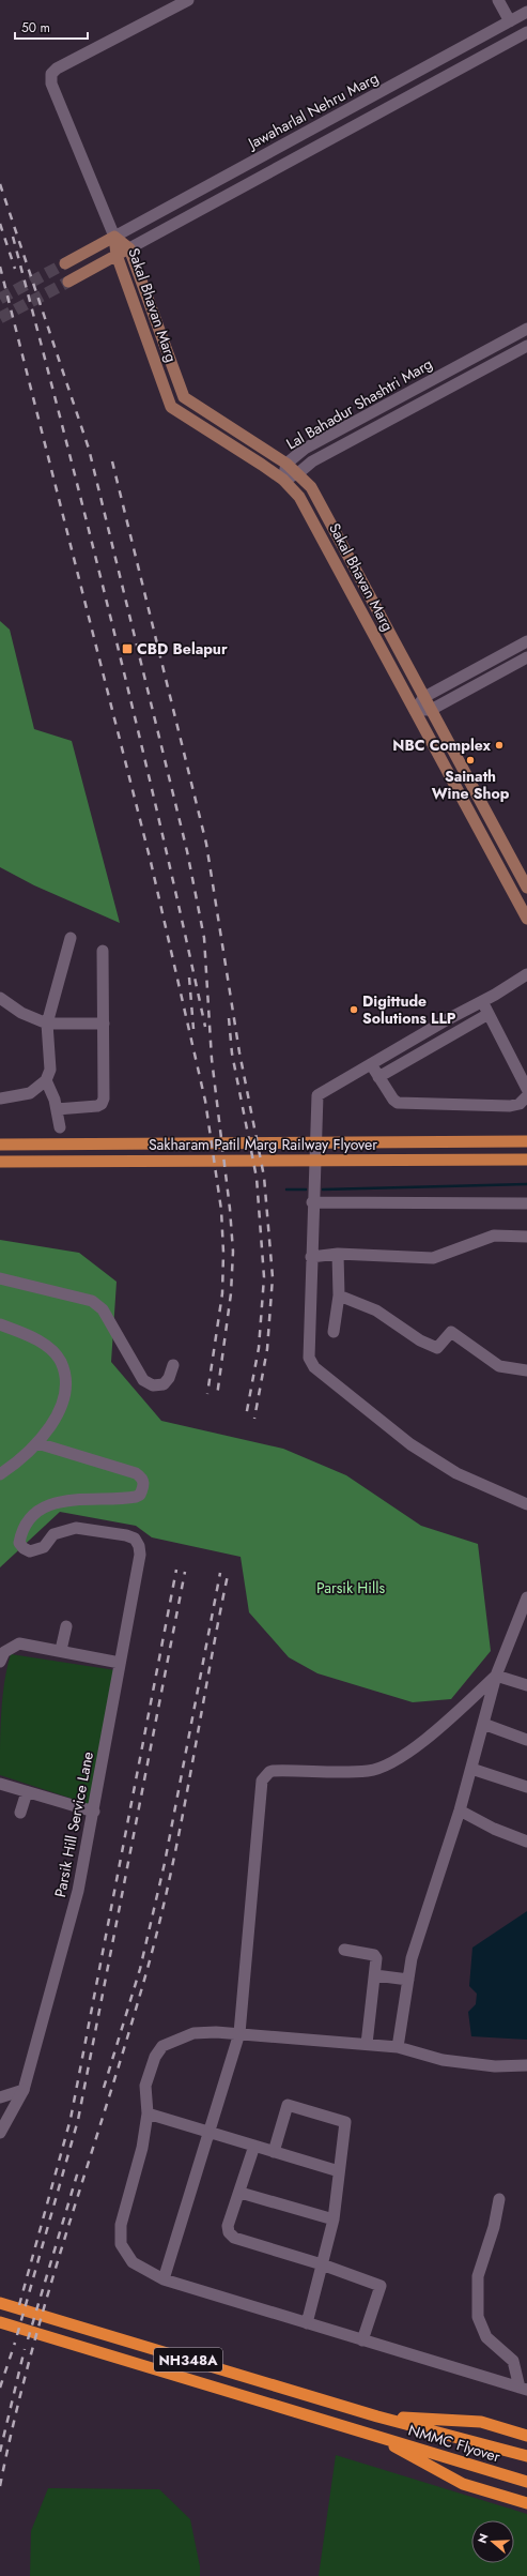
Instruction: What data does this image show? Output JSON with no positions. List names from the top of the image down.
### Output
{
  "streets": {
    "highway": ["NH348A", "NMMC Flyover"],
    "main road": ["Sakal Bhavan Marg", "Sakharam Patil Marg Railway Flyover"],
    "street": ["Jawaharlal Nehru Marg", "Lal Bahadur Shashtri Marg", "Parsik Hill Service Lane"]
  },
  "crossings": [
    ["Jawaharlal Nehru Marg", "Sakal Bhavan Marg"],
    ["Sakal Bhavan Marg", "Lal Bahadur Shashtri Marg"],
    ["NH348A", "NMMC Flyover"]
  ],
  "parks": ["Parsik Hills"],
  "places": {
    "transit": ["CBD Belapur"],
    "other": ["NBC Complex", "Sainath Wine Shop", "Digittude Solutions LLP"]
  },
  "scale_bar": "50 m",
  "north": "left"
}
